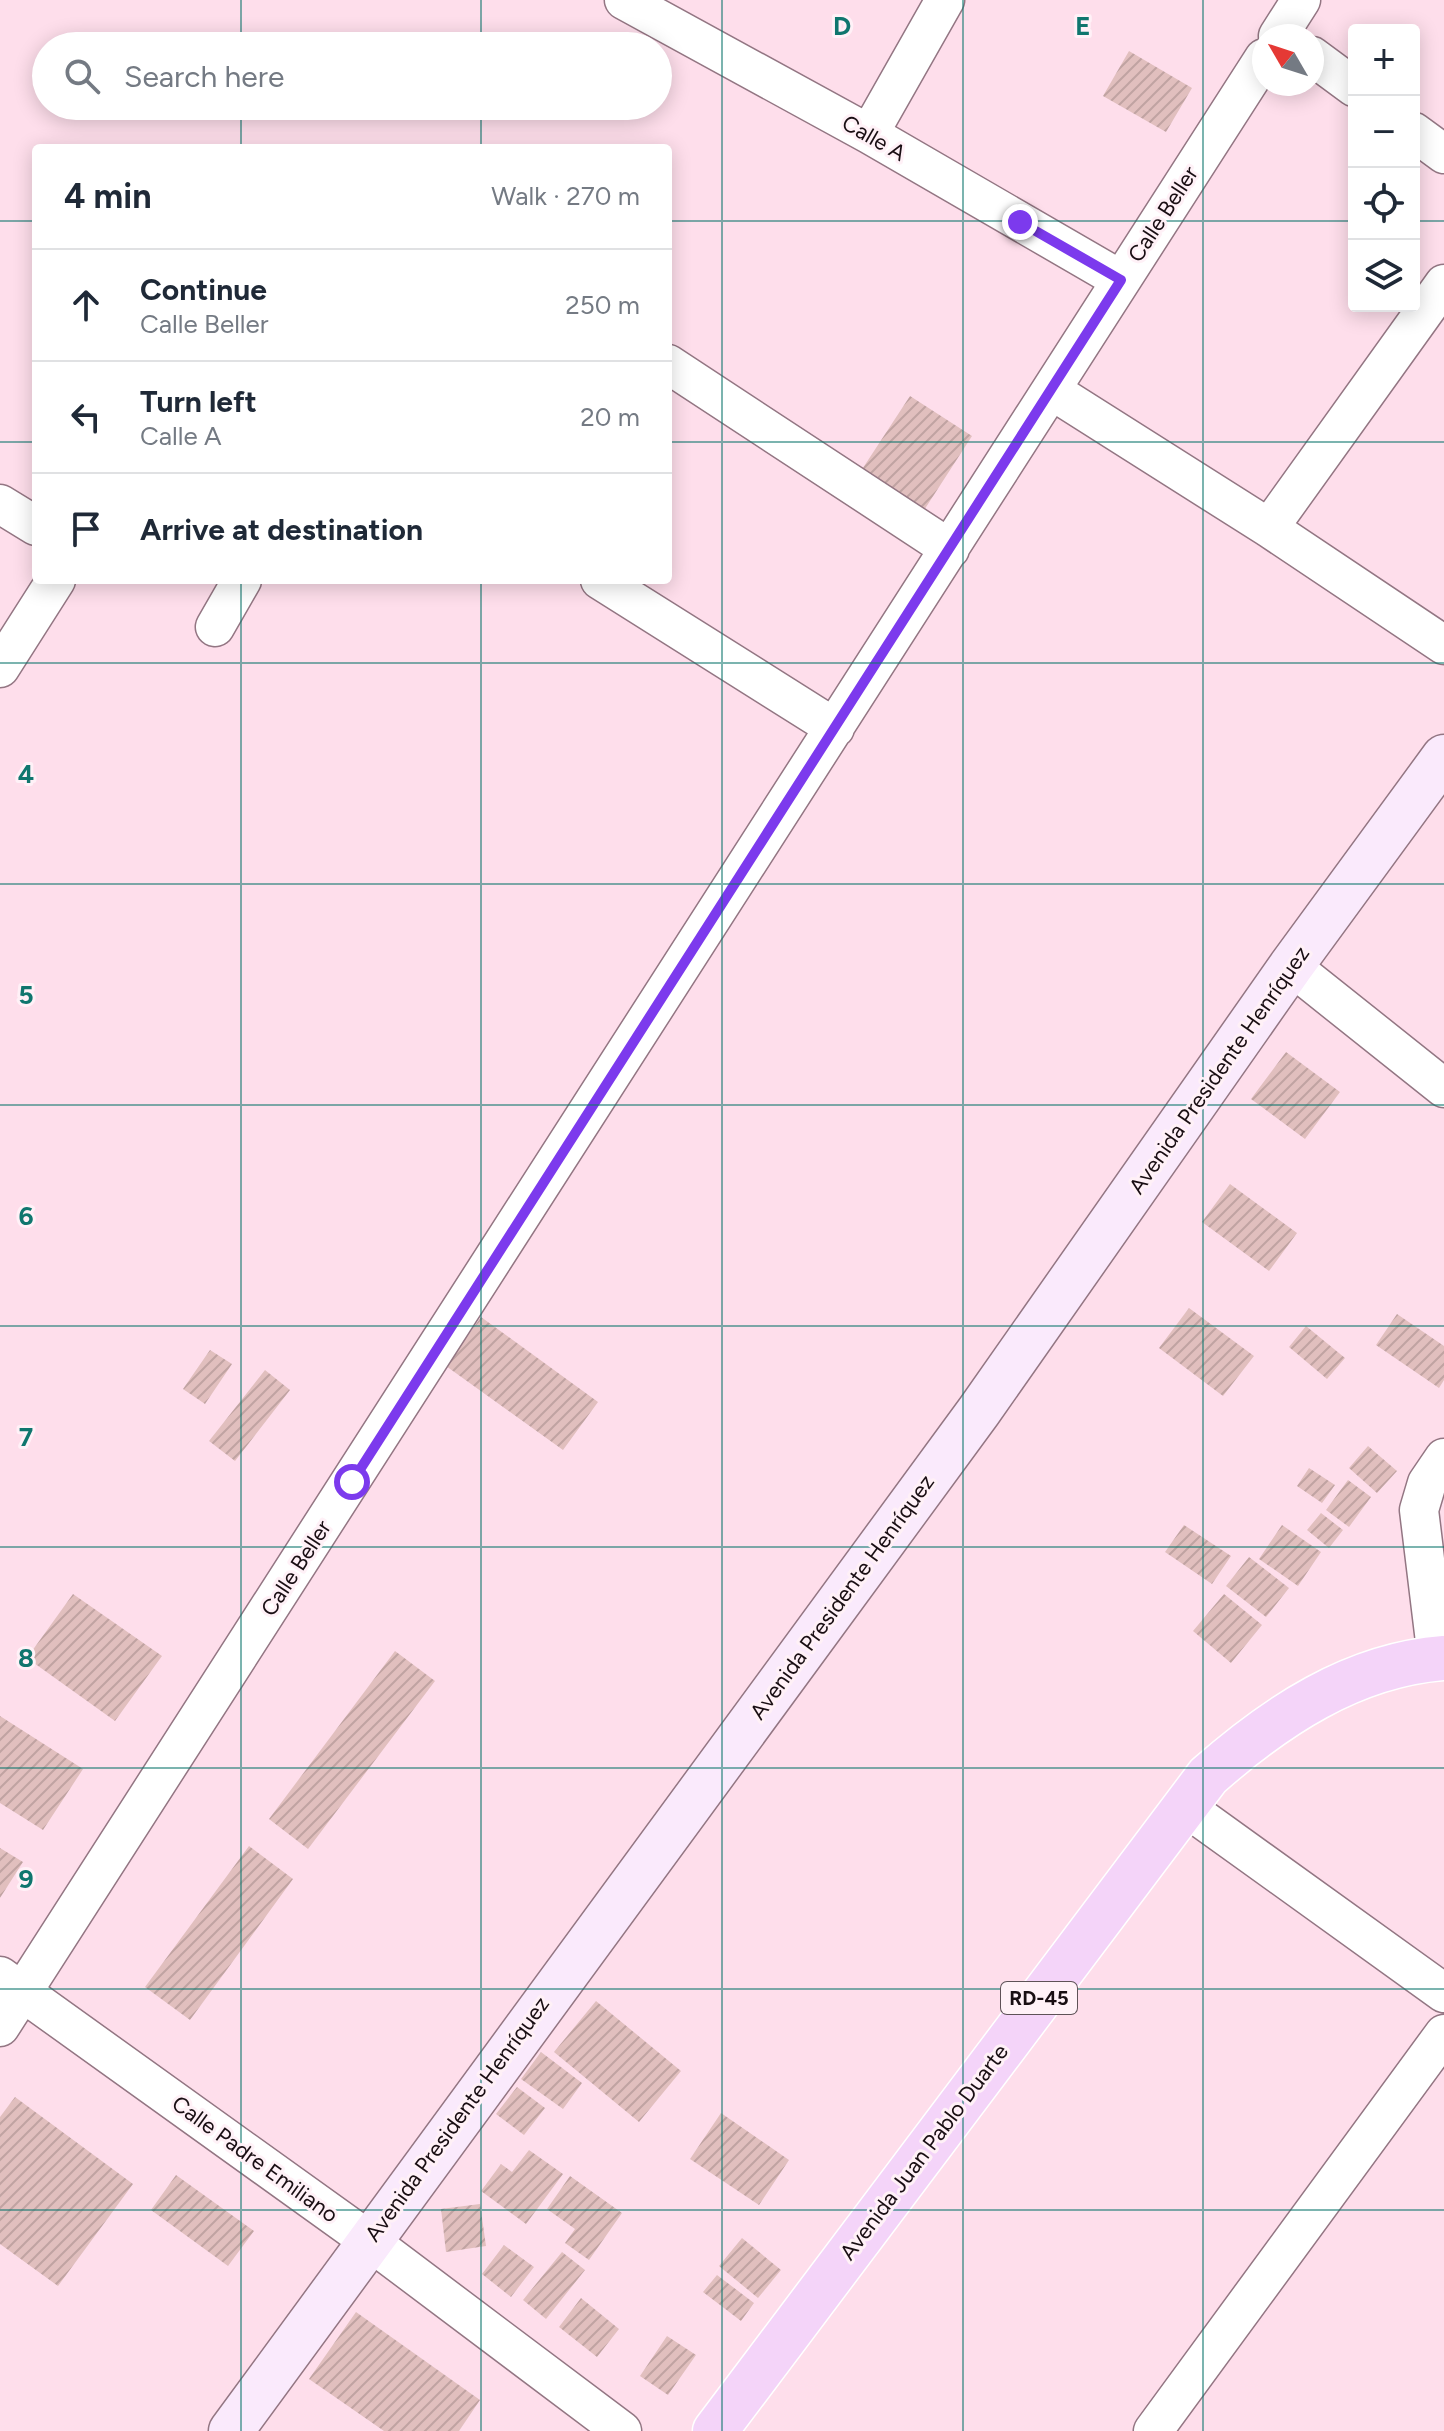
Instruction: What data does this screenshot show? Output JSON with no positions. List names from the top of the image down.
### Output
{
  "streets": {
    "main road": ["RD-45", "Avenida Juan Pablo Duarte"],
    "street": [
      "Calle A",
      "Calle Beller",
      "Avenida Presidente Henríquez",
      "Calle Padre Emiliano"
    ]
  },
  "crossings": [
    ["Calle A", "Calle Beller"],
    ["Calle Beller", "Calle Padre Emiliano"],
    ["Avenida Presidente Henríquez", "Calle Padre Emiliano"]
  ],
  "north": "top left",
  "page": {
    "map_buttons": ["+", "−"],
    "search": "Search here",
    "heading": ["4 min", "Walk · 270 m"],
    "list": [
      ["Continue", "Calle Beller", "250 m"],
      ["Turn left", "Calle A", "20 m"],
      "Arrive at destination"
    ]
  },
  "grid": {
    "columns": ["D", "E"],
    "rows": [
      "4",
      "5",
      "6",
      "7",
      "8",
      "9"
    ]
  }
}
